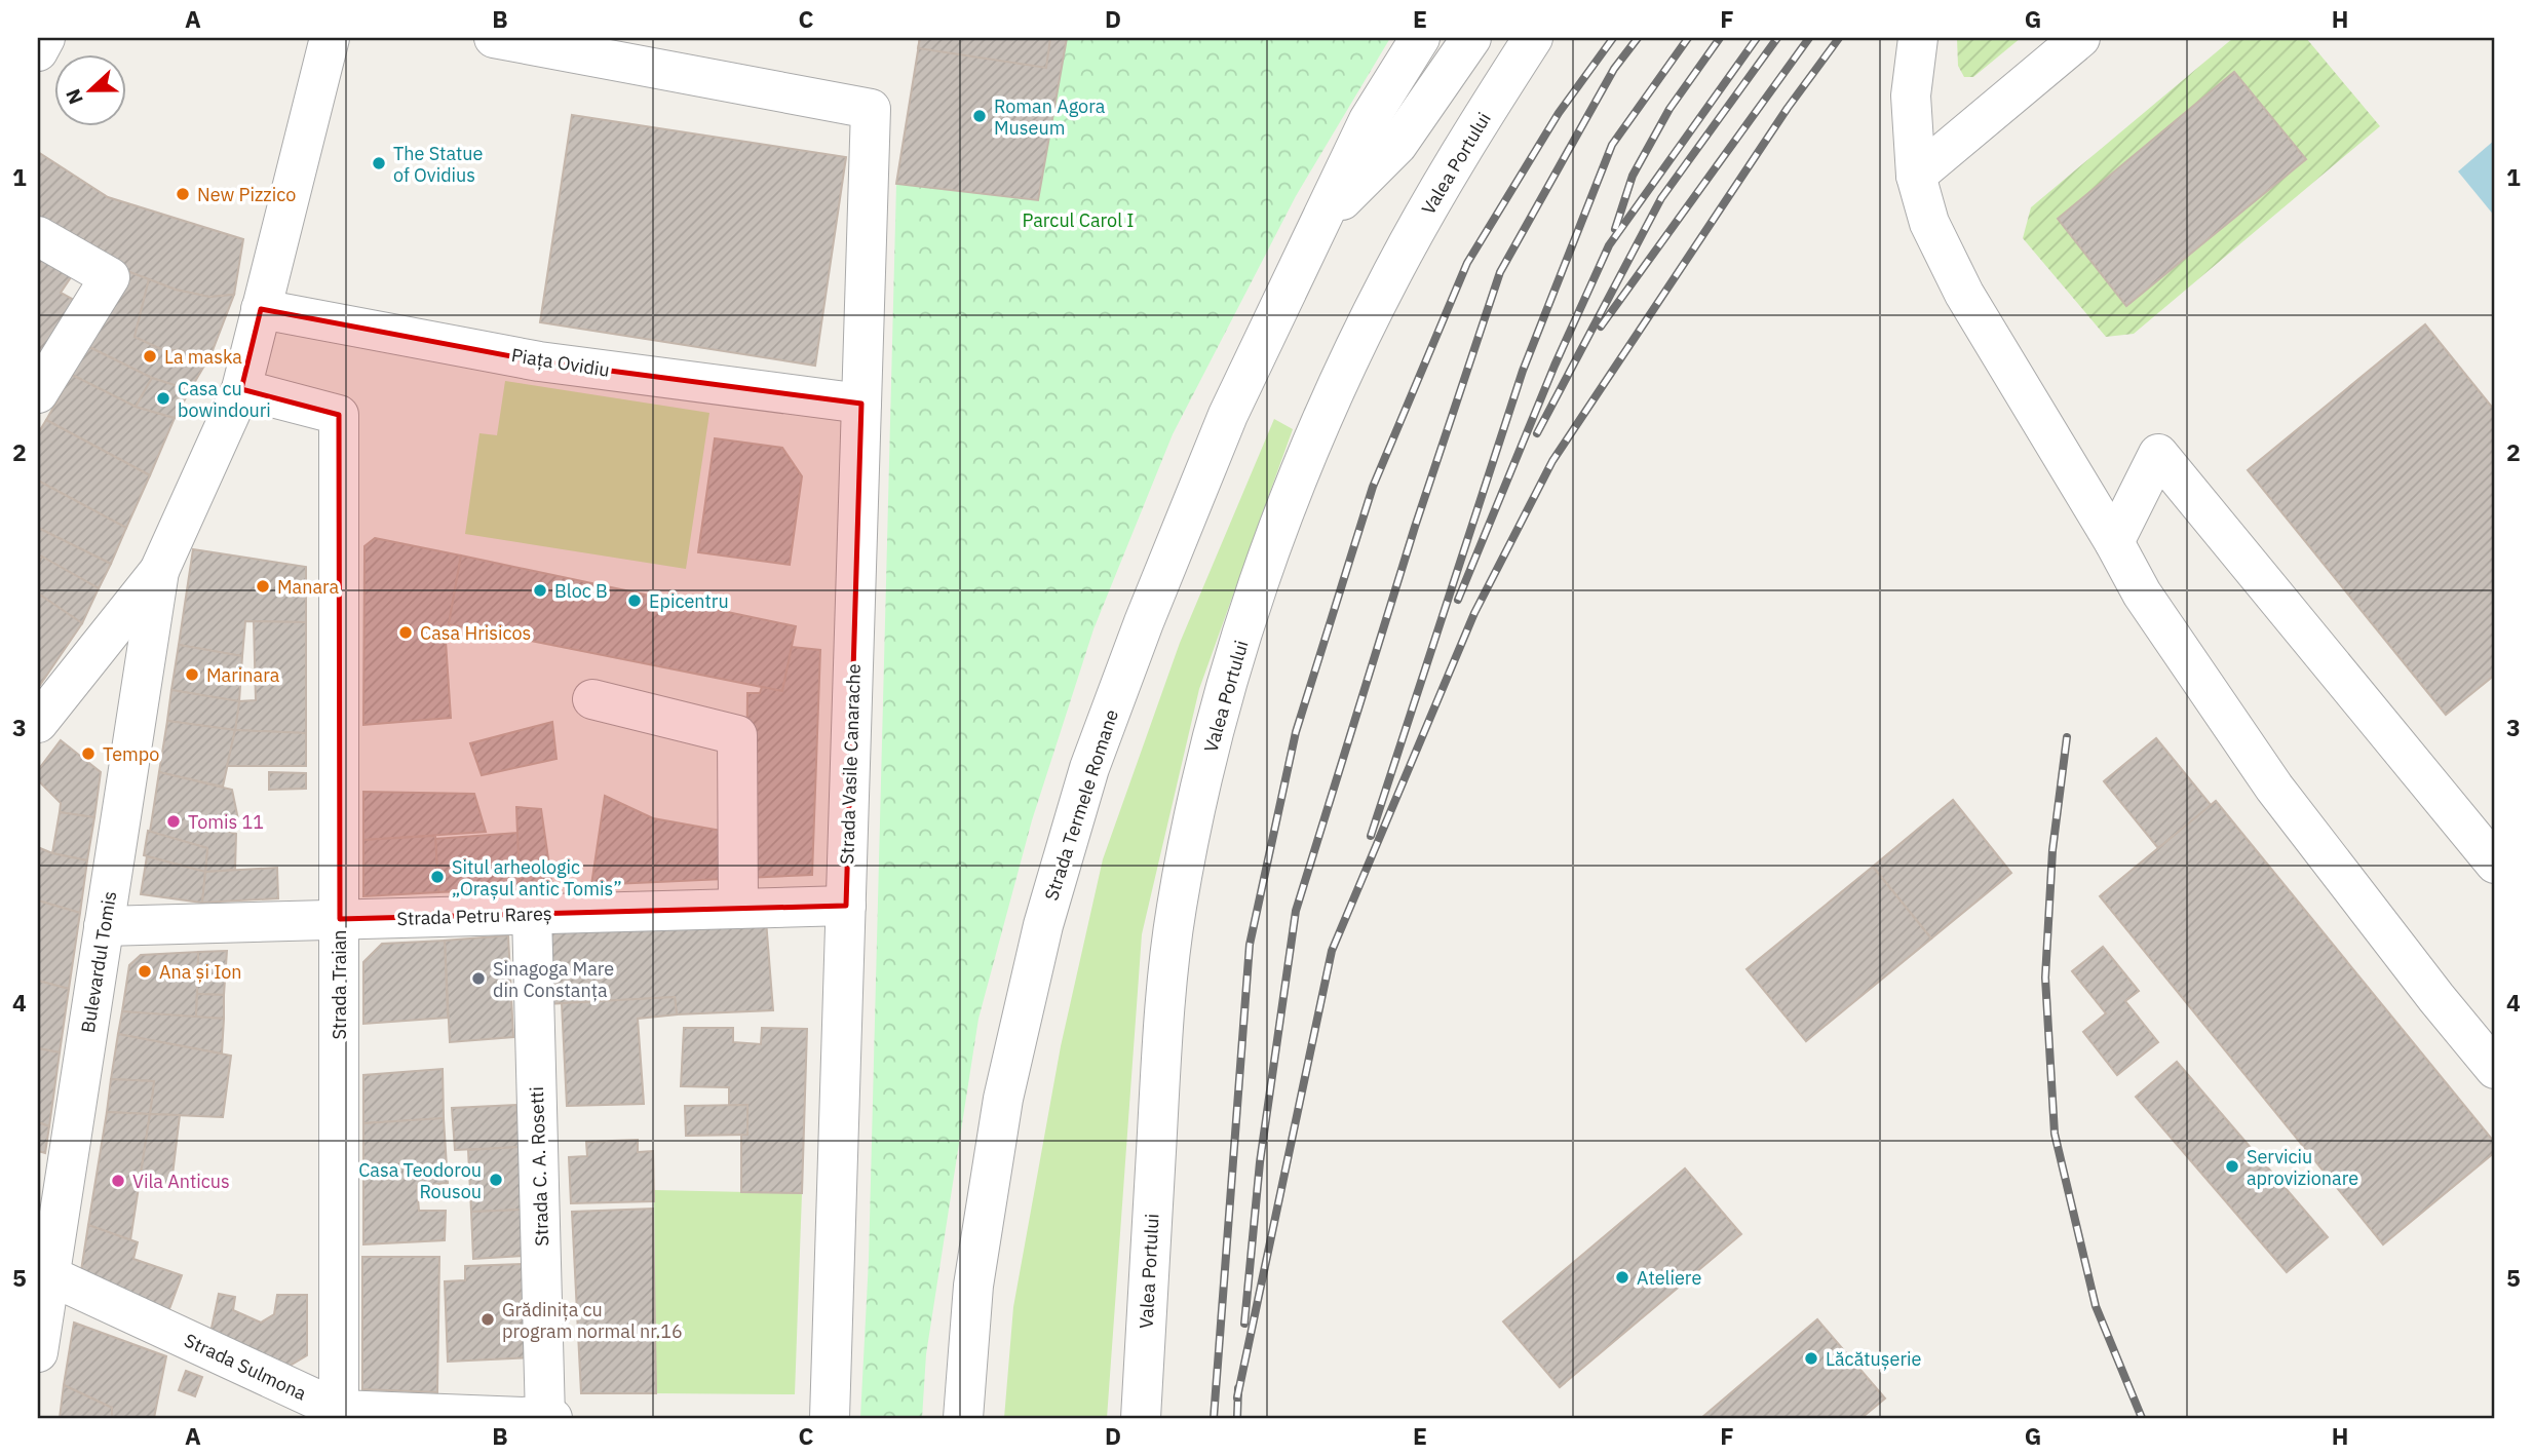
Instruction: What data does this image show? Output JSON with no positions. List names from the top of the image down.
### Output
{
  "streets": {
    "street": [
      "Valea Portului",
      "Piața Ovidiu",
      "Strada Vasile Canarache",
      "Strada Termele Romane",
      "Strada Petru Rareș",
      "Bulevardul Tomis",
      "Strada Traian",
      "Strada C. A. Rosetti",
      "Strada Sulmona"
    ]
  },
  "crossings": [
    ["Piața Ovidiu", "Strada Vasile Canarache"],
    ["Strada Vasile Canarache", "Strada Petru Rareș"],
    ["Strada Petru Rareș", "Bulevardul Tomis"],
    ["Strada Petru Rareș", "Strada Traian"],
    ["Strada Petru Rareș", "Strada C. A. Rosetti"],
    ["Bulevardul Tomis", "Strada Sulmona"],
    ["Strada Traian", "Strada Sulmona"],
    ["Strada C. A. Rosetti", "Strada Sulmona"]
  ],
  "parks": ["Parcul Carol I"],
  "places": [
    "Roman Agora Museum",
    "The Statue of Ovidius",
    "New Pizzico",
    "La maska",
    "Casa cu bowindouri",
    "Manara",
    "Bloc B",
    "Epicentru",
    "Casa Hrisicos",
    "Marinara",
    "Tempo",
    "Tomis 11",
    "Situl arheologic „Orașul antic Tomis”",
    "Ana și Ion",
    "Sinagoga Mare din Constanța",
    "Serviciu aprovizionare",
    "Casa Teodorou Rousou",
    "Vila Anticus",
    "Ateliere",
    "Grădinița cu program normal nr.16",
    "Lăcătușerie"
  ],
  "north": "left",
  "grid": {
    "columns": [
      "A",
      "B",
      "C",
      "D",
      "E",
      "F",
      "G",
      "H"
    ],
    "rows": [
      "1",
      "2",
      "3",
      "4",
      "5"
    ]
  }
}
